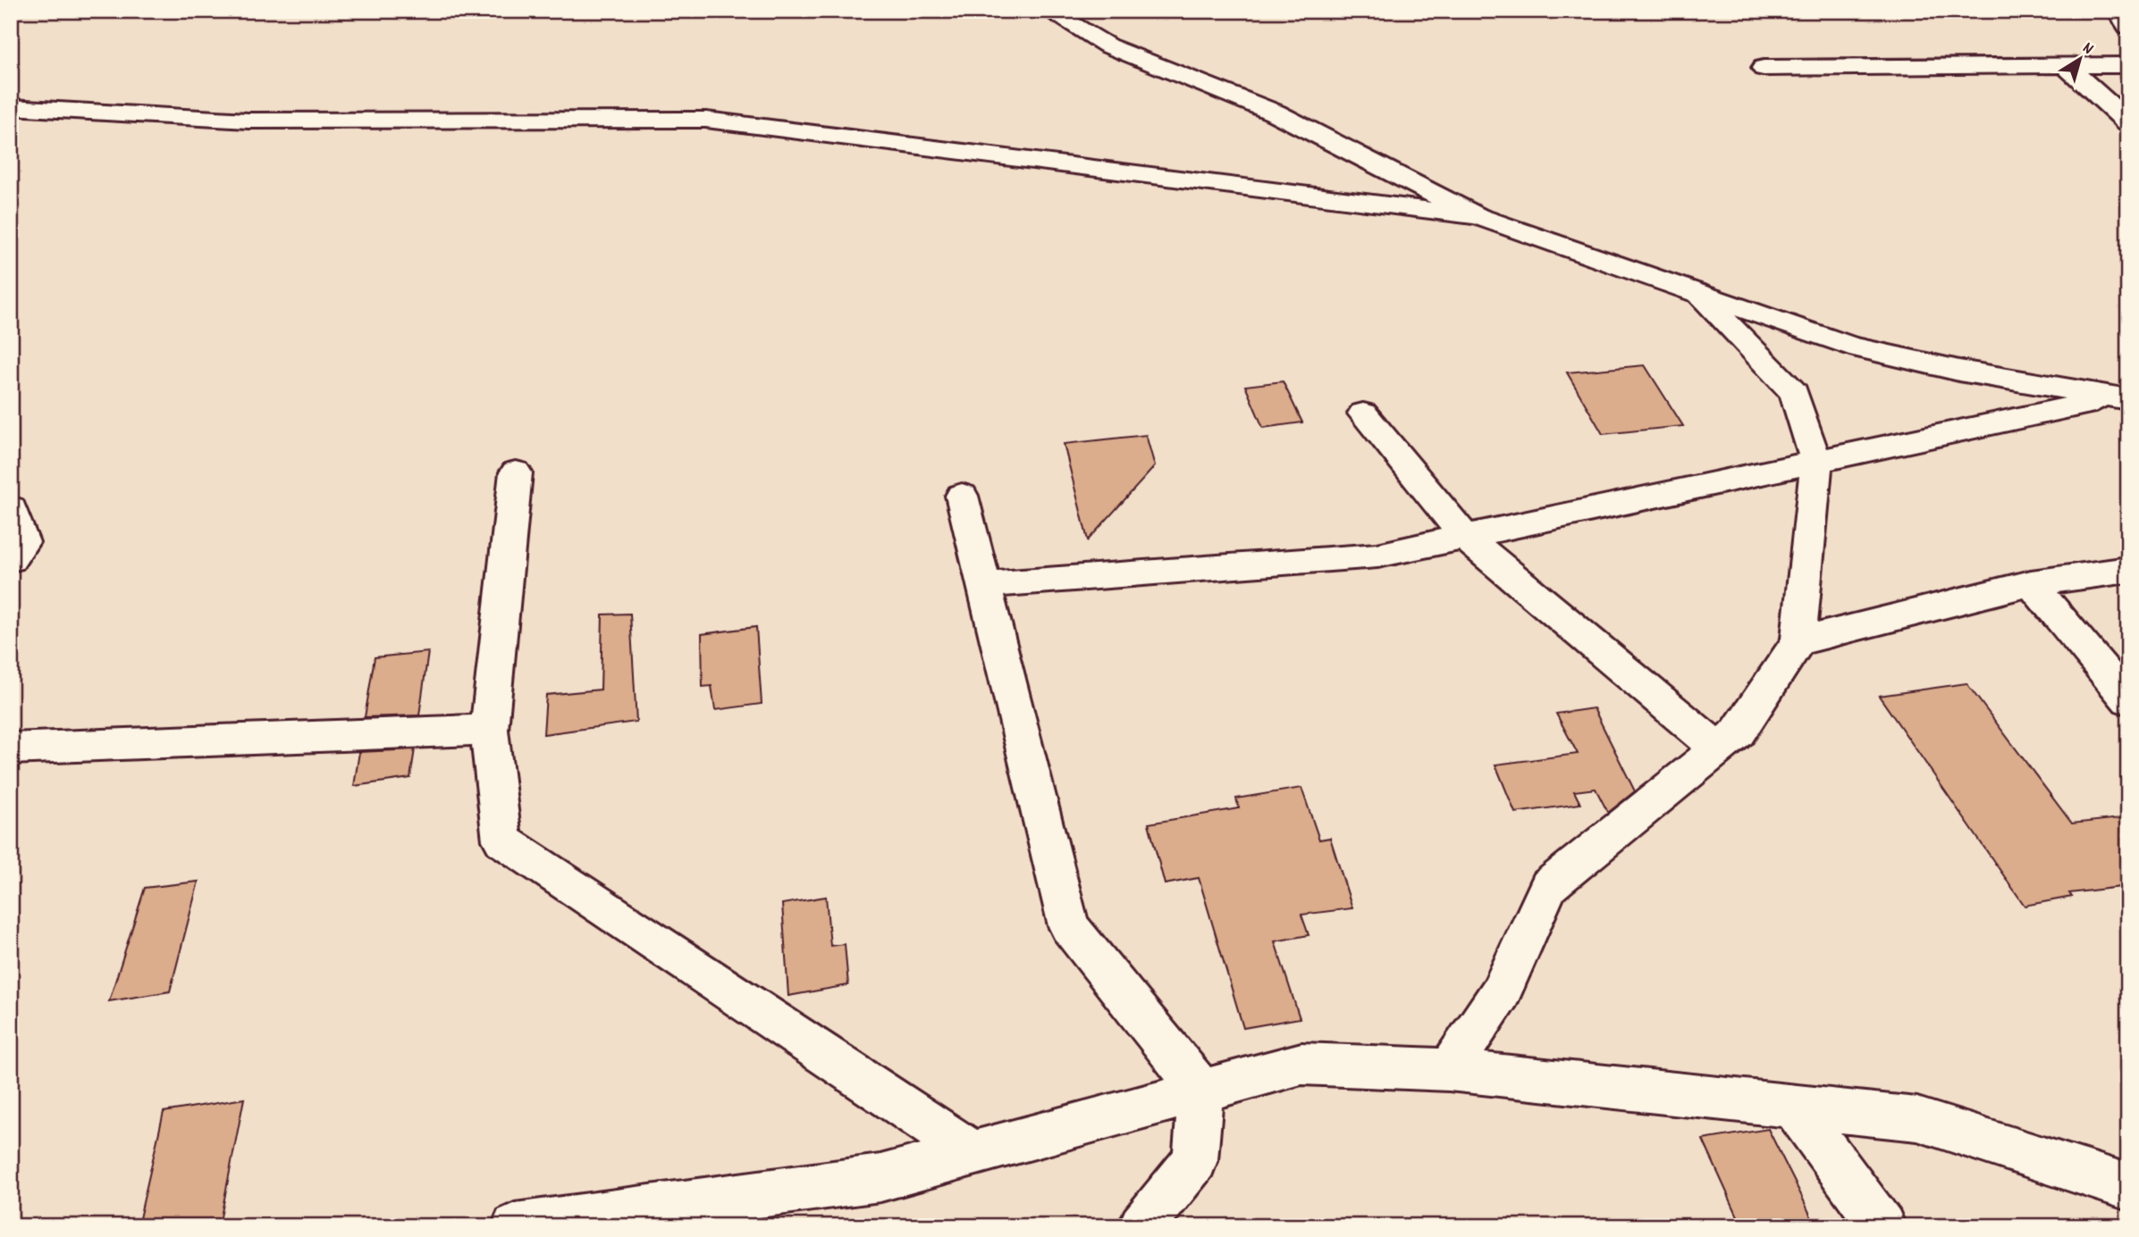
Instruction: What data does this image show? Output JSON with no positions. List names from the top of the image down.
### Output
{
  "north": "top right"
}
